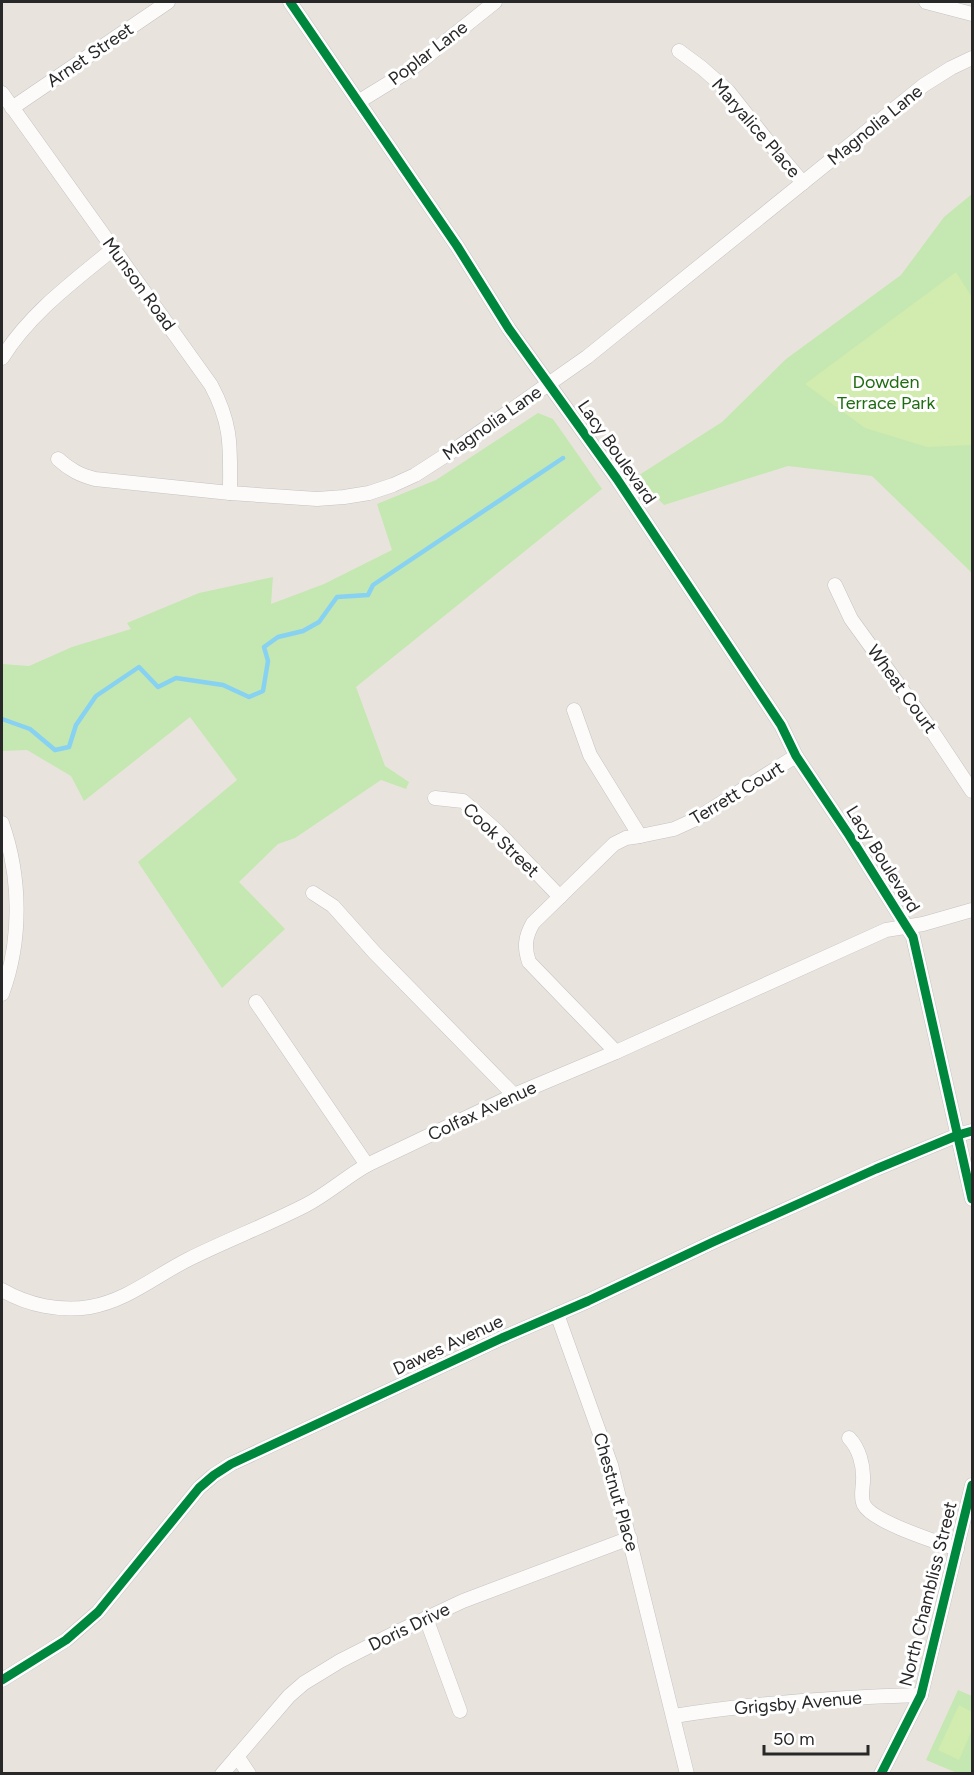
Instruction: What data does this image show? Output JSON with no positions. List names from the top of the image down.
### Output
{
  "streets": {
    "street": [
      "Poplar Lane",
      "Arnet Street",
      "Magnolia Lane",
      "Maryalice Place",
      "Munson Road",
      "Lacy Boulevard",
      "Wheat Court",
      "Terrett Court",
      "Cook Street",
      "Colfax Avenue",
      "Dawes Avenue",
      "Chestnut Place",
      "North Chambliss Street",
      "Doris Drive",
      "Grigsby Avenue"
    ]
  },
  "crossings": [
    ["Poplar Lane", "Lacy Boulevard"],
    ["Arnet Street", "Munson Road"],
    ["Magnolia Lane", "Maryalice Place"],
    ["Magnolia Lane", "Munson Road"],
    ["Magnolia Lane", "Lacy Boulevard"],
    ["Lacy Boulevard", "Terrett Court"],
    ["Lacy Boulevard", "Colfax Avenue"],
    ["Terrett Court", "Cook Street"],
    ["Terrett Court", "Colfax Avenue"],
    ["Dawes Avenue", "Chestnut Place"],
    ["Chestnut Place", "Doris Drive"],
    ["Chestnut Place", "Grigsby Avenue"],
    ["North Chambliss Street", "Grigsby Avenue"]
  ],
  "parks": ["Dowden Terrace Park"],
  "scale_bar": "50 m"
}
